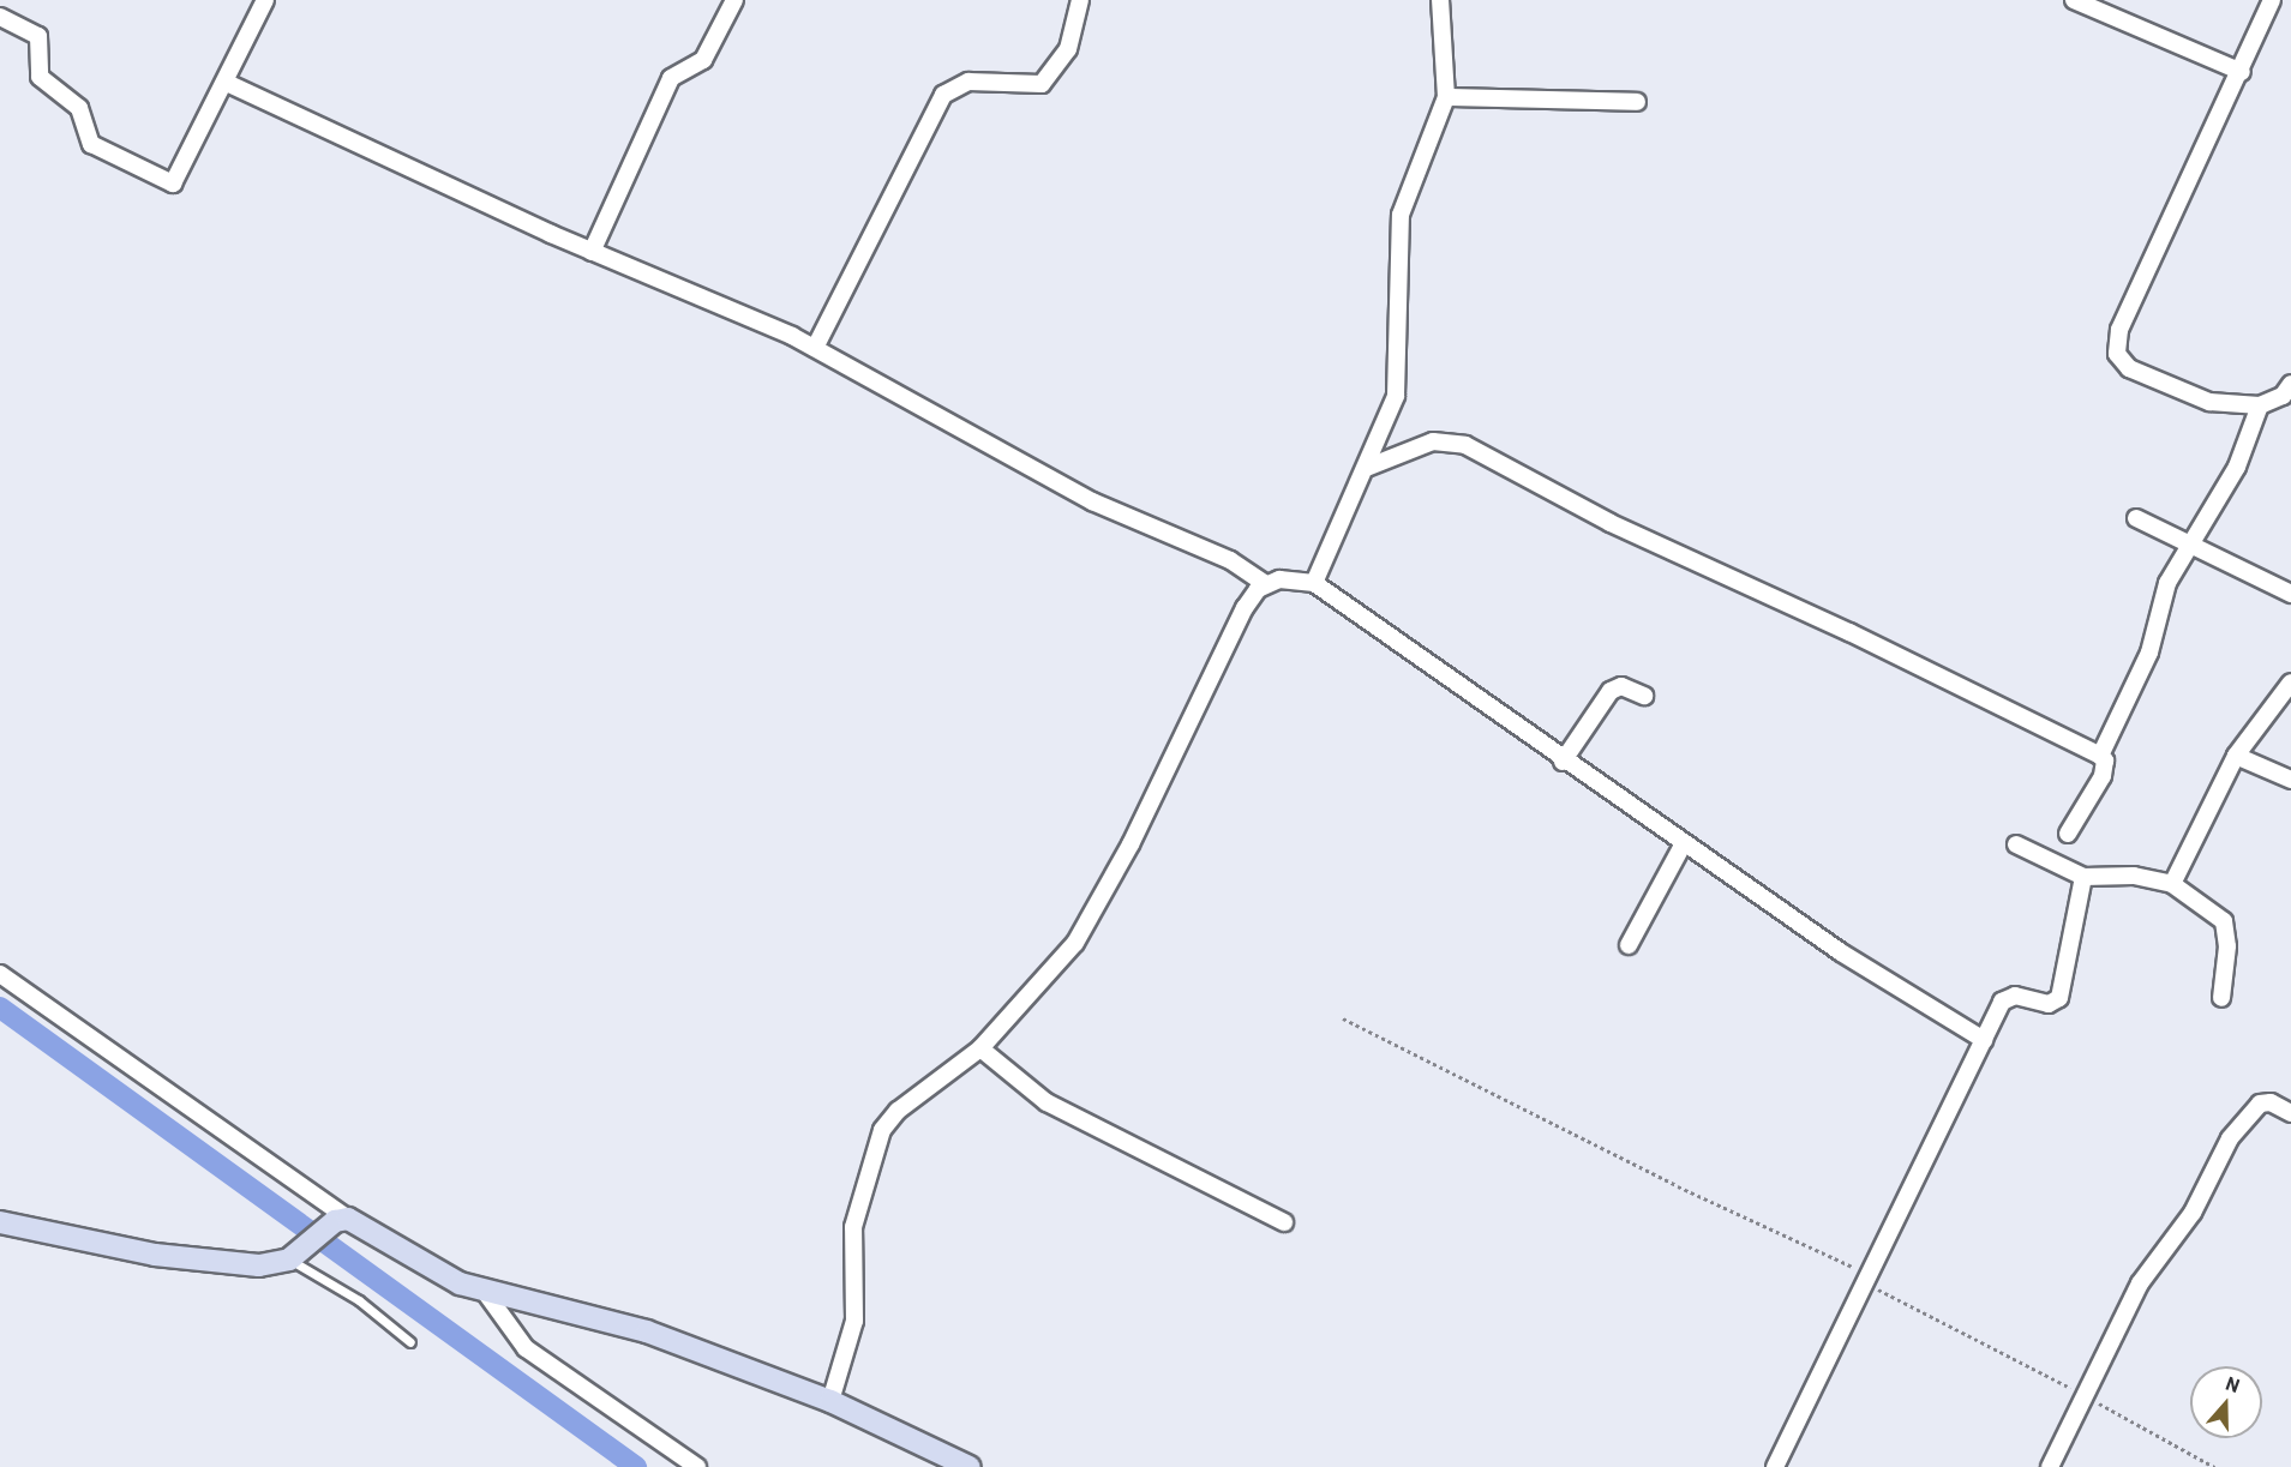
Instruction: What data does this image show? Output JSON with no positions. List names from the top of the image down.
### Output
{
  "north": "top"
}
